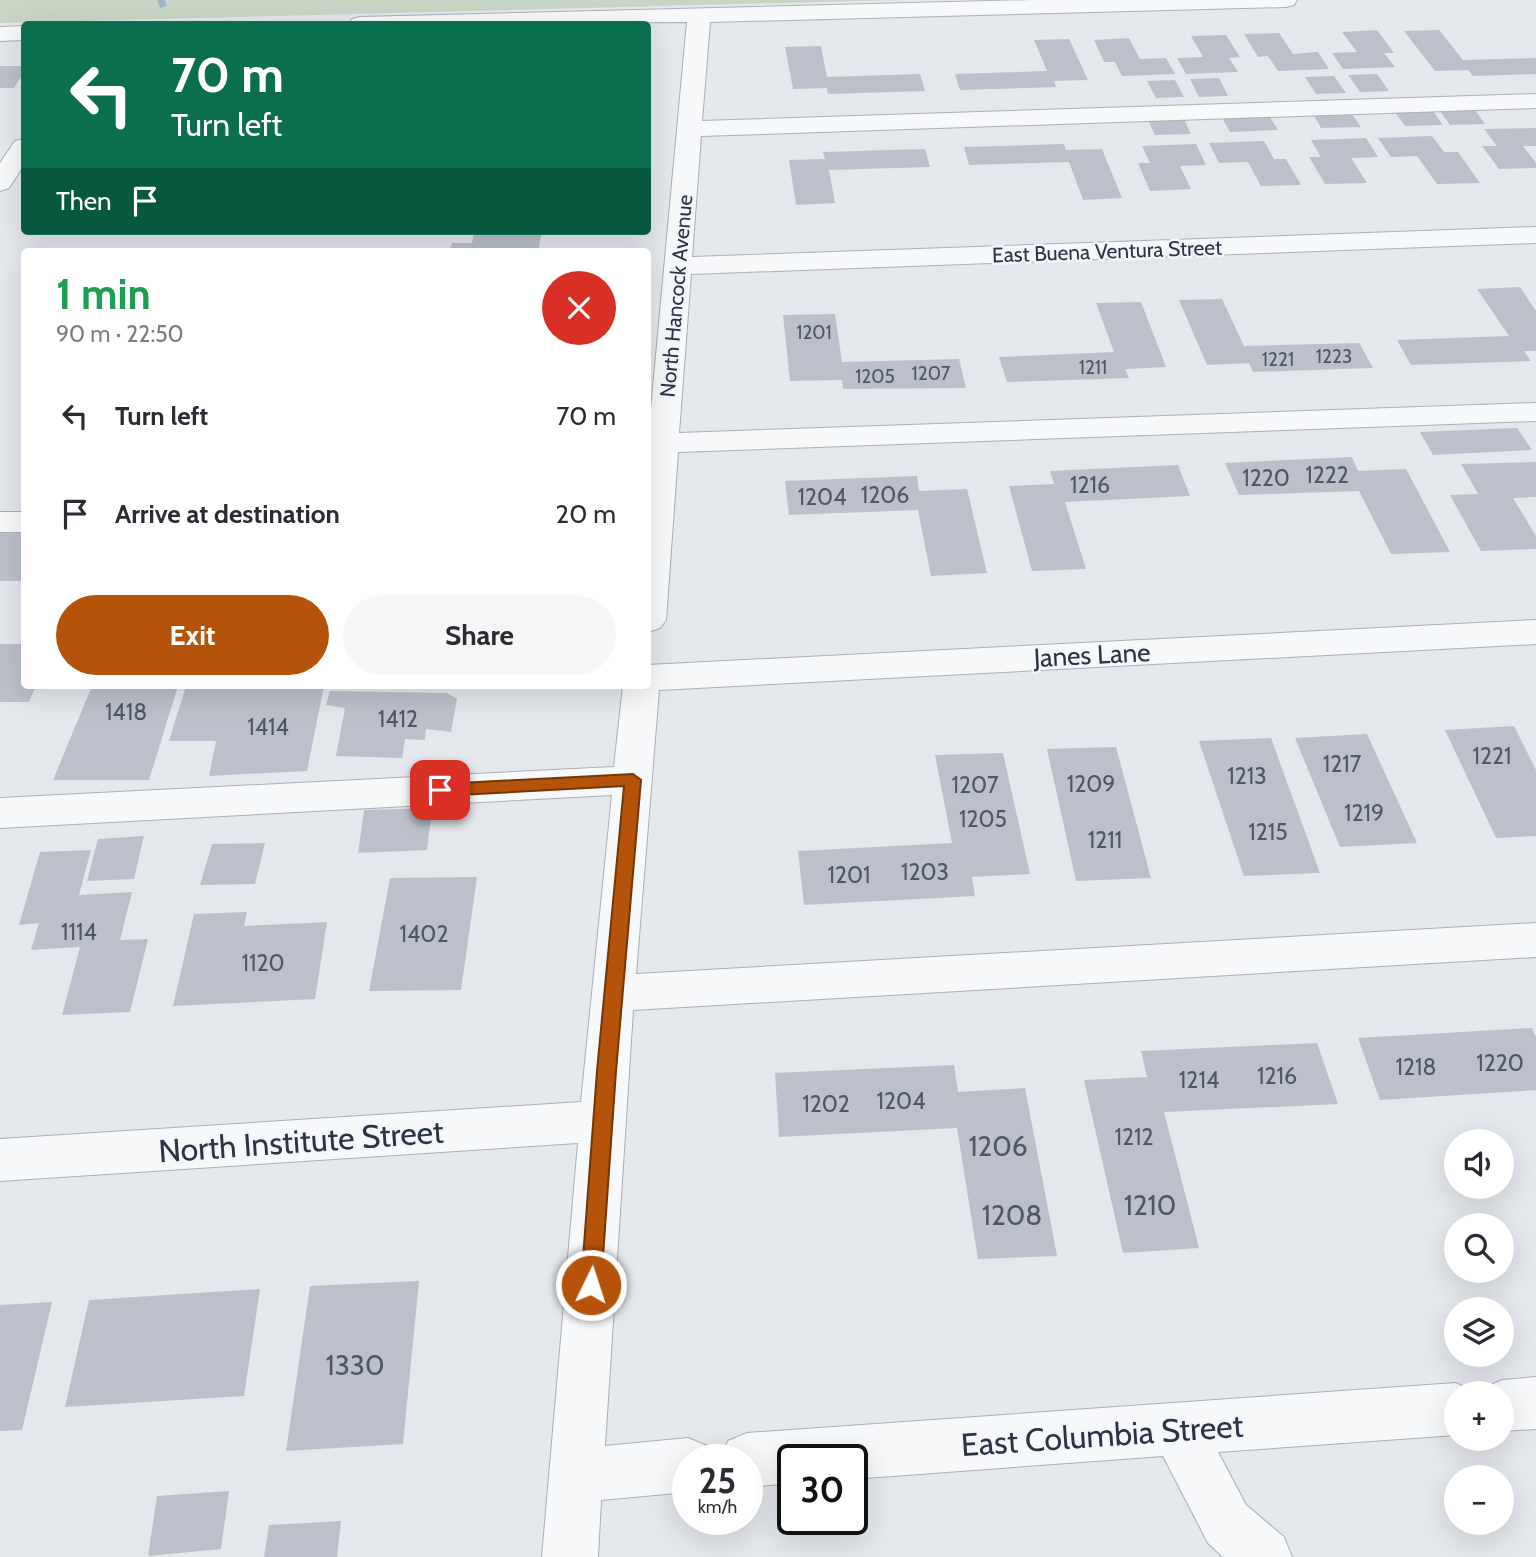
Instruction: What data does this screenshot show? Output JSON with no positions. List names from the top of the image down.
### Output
{
  "streets": {
    "street": [
      "East Buena Ventura Street",
      "North Hancock Avenue",
      "Janes Lane",
      "North Institute Street",
      "East Columbia Street"
    ]
  },
  "crossings": [
    ["East Buena Ventura Street", "North Hancock Avenue"]
  ],
  "house_numbers": [
    "1201",
    "1223",
    "1221",
    "1211",
    "1207",
    "1205",
    "1222",
    "1220",
    "1216",
    "1206",
    "1204",
    "1418",
    "1412",
    "1414",
    "1221",
    "1217",
    "1213",
    "1209",
    "1207",
    "1219",
    "1205",
    "1215",
    "1211",
    "1203",
    "1201",
    "1114",
    "1402",
    "1120",
    "1220",
    "1218",
    "1216",
    "1214",
    "1204",
    "1202",
    "1212",
    "1206",
    "1210",
    "1208",
    "1330"
  ],
  "page": {
    "turn": ["70 m", "Turn left"],
    "then": "Then",
    "heading": ["1 min", "90 m · 22:50"],
    "list": [
      {
        "name": "Turn left",
        "value": "70 m"
      },
      {
        "name": "Arrive at destination",
        "value": "20 m"
      }
    ],
    "buttons": ["Exit", "Share"],
    "map_buttons": ["+", "−"],
    "speed": "25 km/h",
    "limit": "30"
  }
}
